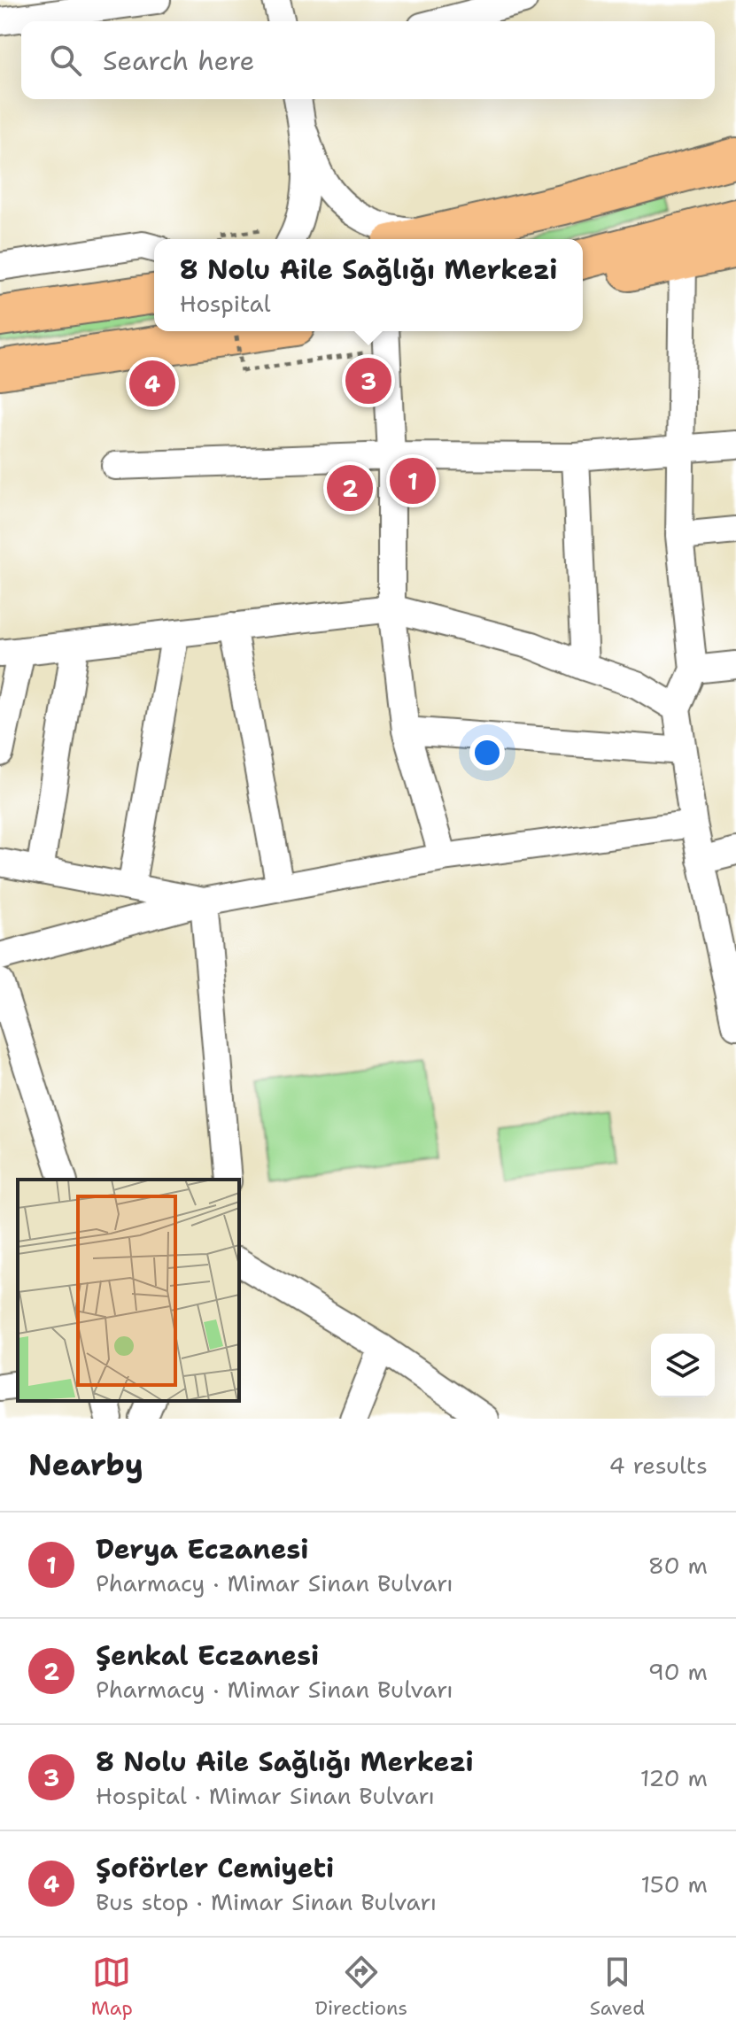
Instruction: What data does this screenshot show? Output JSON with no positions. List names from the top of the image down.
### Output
{
  "page": {
    "search": "Search here",
    "popup": ["8 Nolu Aile Sağlığı Merkezi", "Hospital"],
    "pins": [
      "3",
      "4",
      "1",
      "2"
    ],
    "heading": ["Nearby", "4 results"],
    "list": [
      {
        "mark": "1",
        "name": "Derya Eczanesi",
        "note": "Pharmacy · Mimar Sinan Bulvarı",
        "value": "80 m"
      },
      {
        "mark": "2",
        "name": "Şenkal Eczanesi",
        "note": "Pharmacy · Mimar Sinan Bulvarı",
        "value": "90 m"
      },
      {
        "mark": "3",
        "name": "8 Nolu Aile Sağlığı Merkezi",
        "note": "Hospital · Mimar Sinan Bulvarı",
        "value": "120 m"
      },
      {
        "mark": "4",
        "name": "Şoförler Cemiyeti",
        "note": "Bus stop · Mimar Sinan Bulvarı",
        "value": "150 m"
      }
    ],
    "nav": ["Map", "Directions", "Saved"]
  }
}
